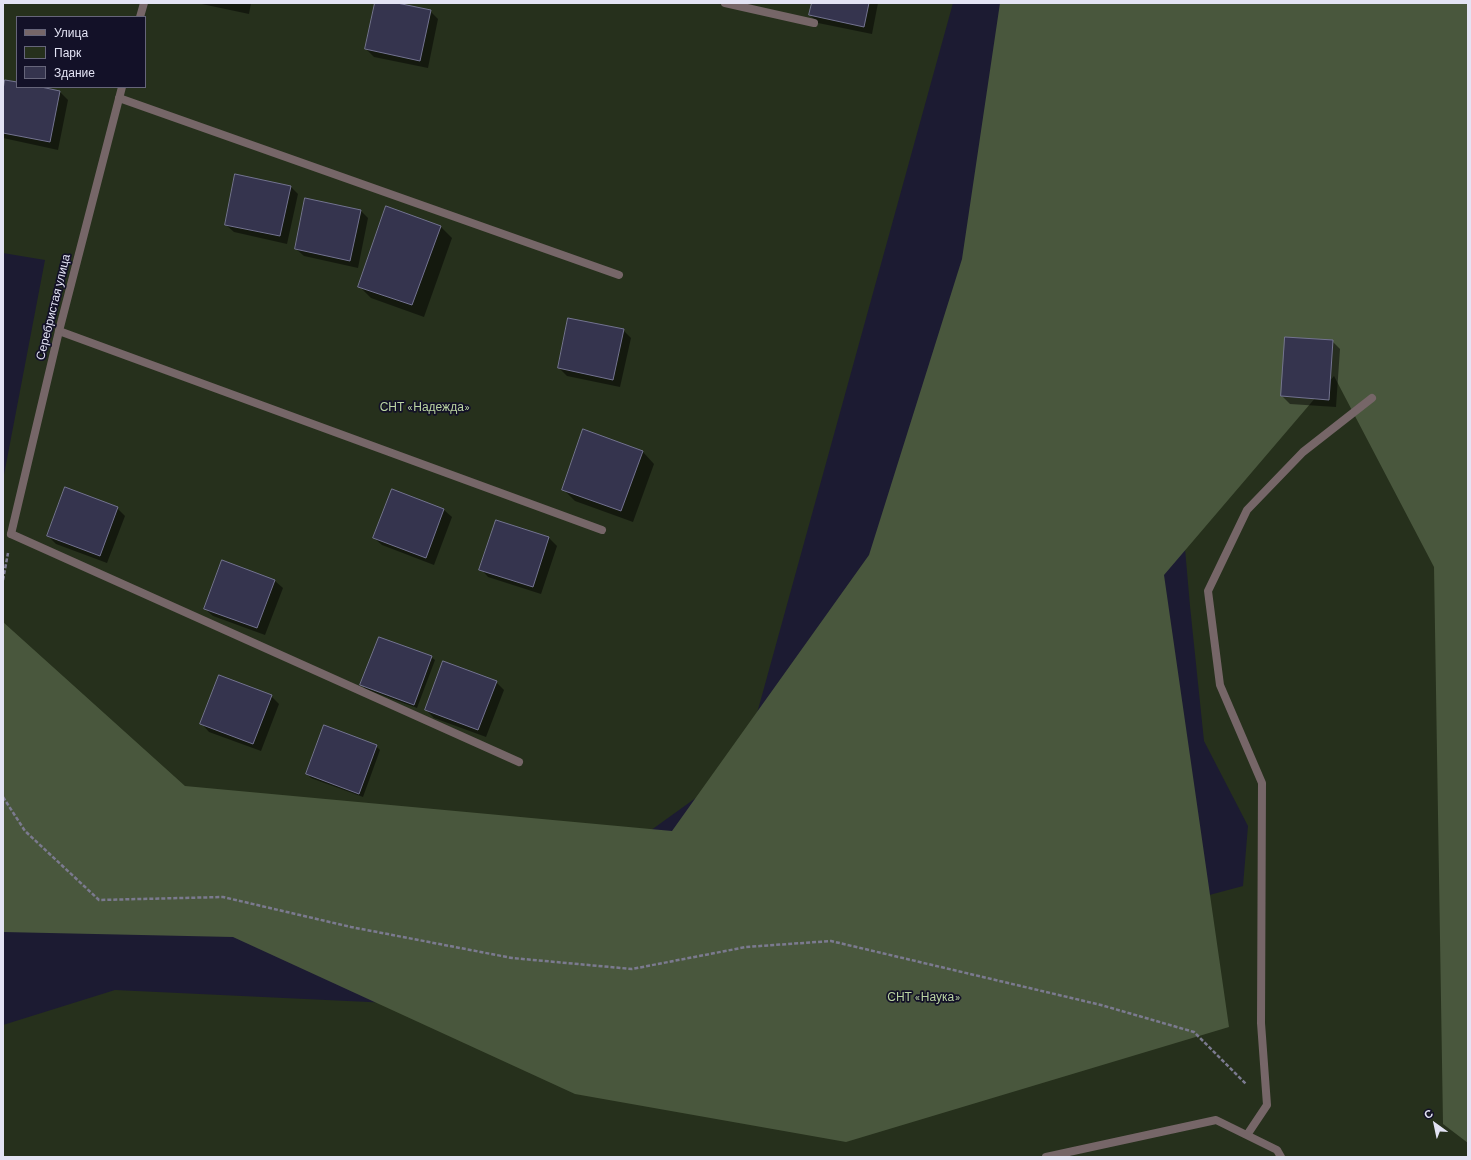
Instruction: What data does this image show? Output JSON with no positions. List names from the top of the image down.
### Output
{
  "streets": {
    "street": ["Серебристая улица"]
  },
  "parks": ["СНТ «Надежда»", "СНТ «Наука»"],
  "legend": ["Улица", "Парк", "Здание"],
  "north": "top left"
}
